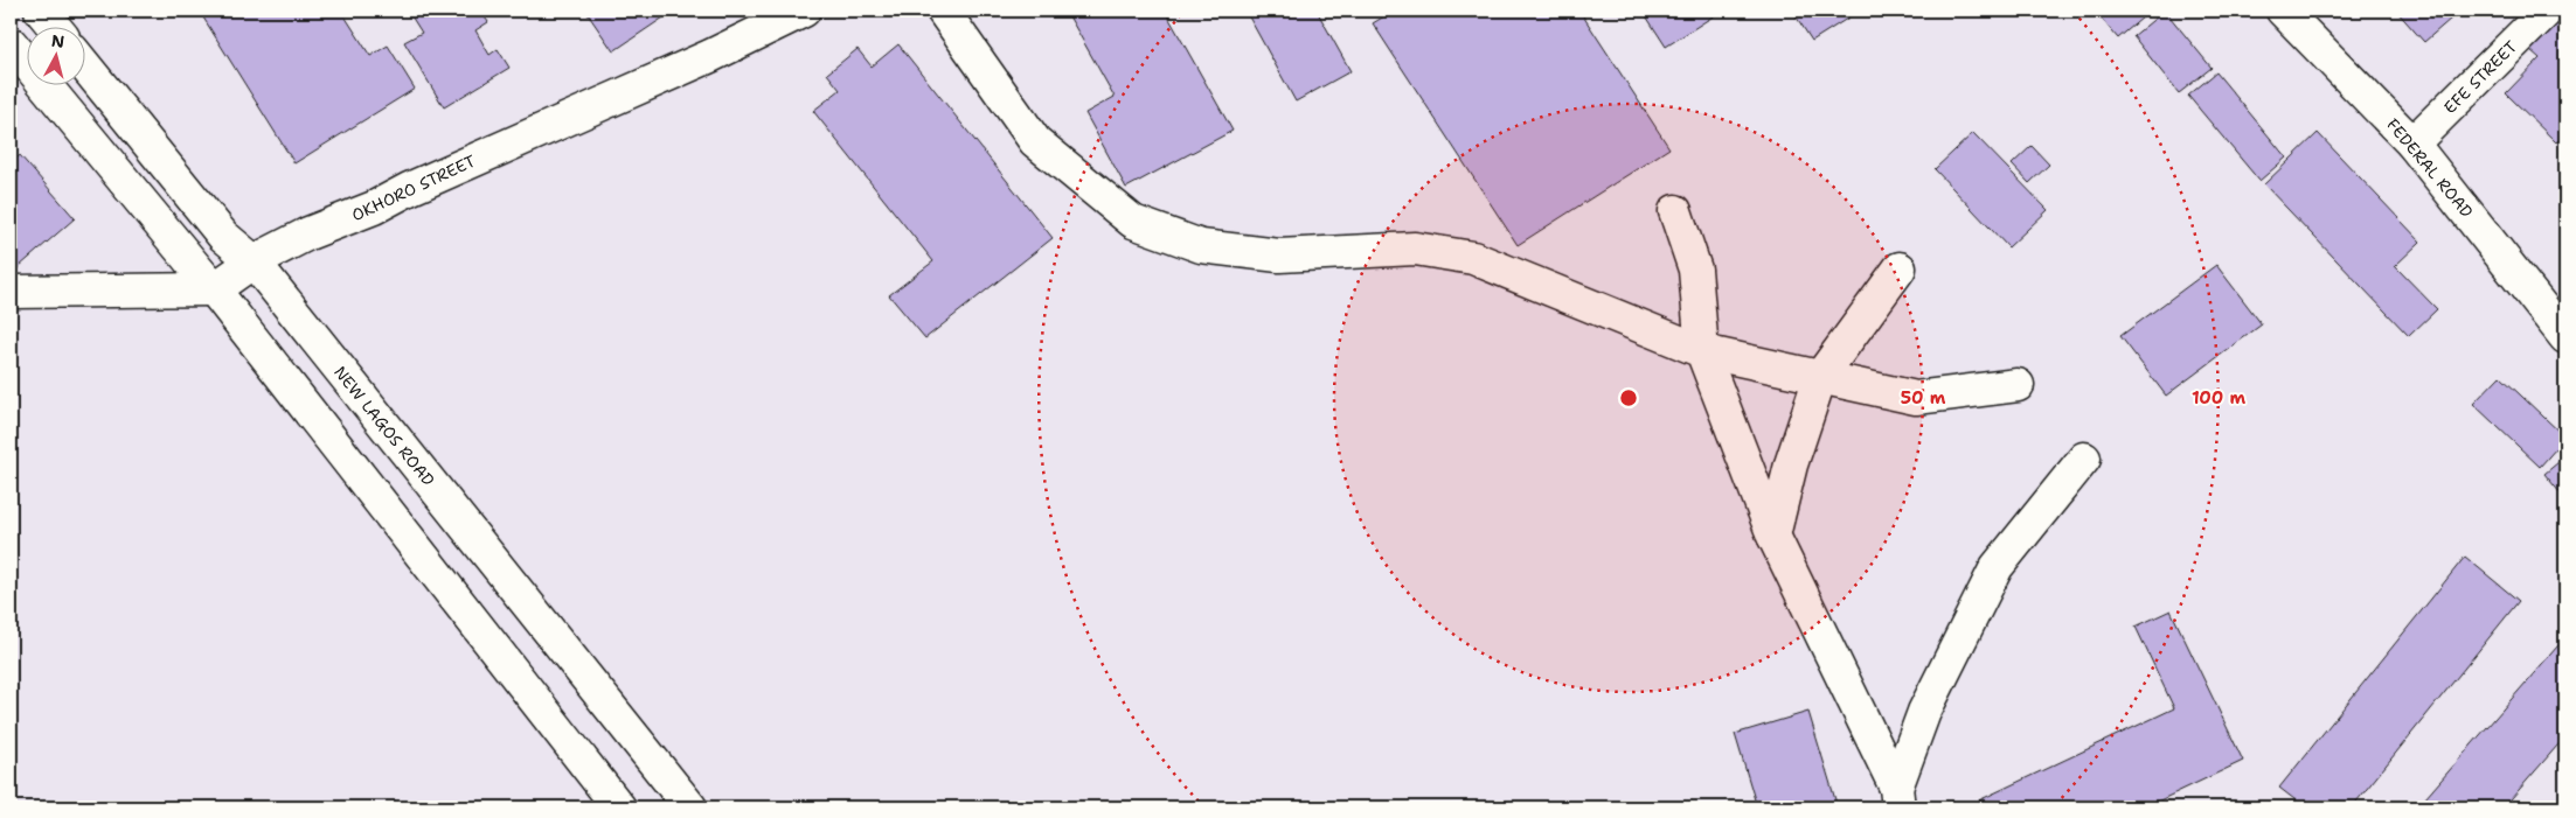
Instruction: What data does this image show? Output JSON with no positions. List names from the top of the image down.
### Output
{
  "streets": {
    "main road": [
      "EFE STREET",
      "FEDERAL ROAD",
      "OKHORO STREET",
      "NEW LAGOS ROAD"
    ]
  },
  "crossings": [
    ["EFE STREET", "FEDERAL ROAD"],
    ["OKHORO STREET", "NEW LAGOS ROAD"]
  ],
  "north": "top",
  "rings": ["50 m", "100 m"]
}
